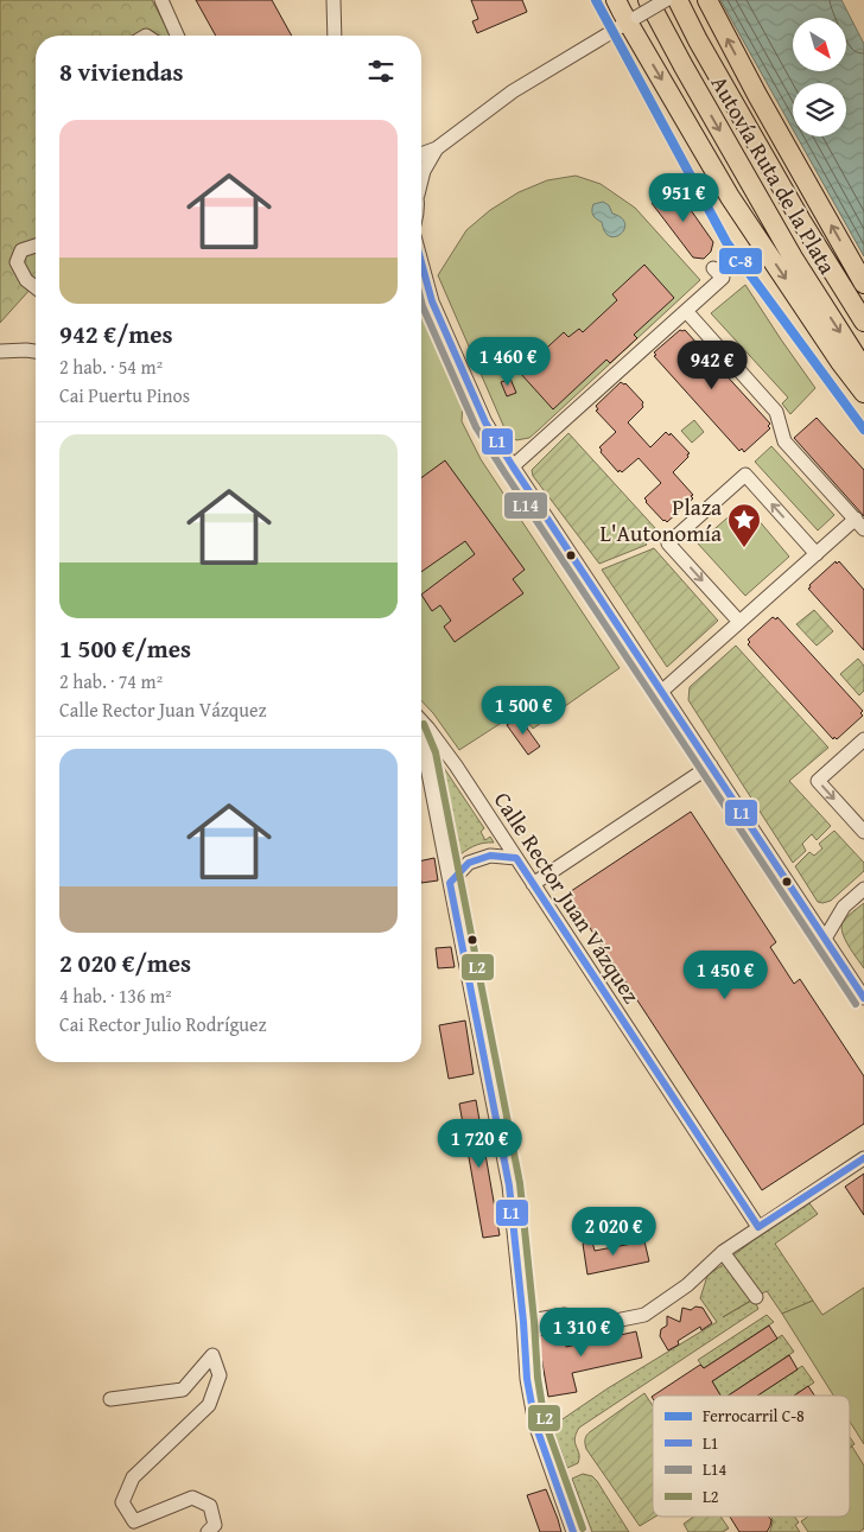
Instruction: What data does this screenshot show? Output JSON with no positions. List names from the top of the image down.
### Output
{
  "streets": {
    "highway": ["Autovía Ruta de la Plata"],
    "street": ["Calle Rector Juan Vázquez"]
  },
  "places": {
    "place": ["Plaza L'Autonomía"]
  },
  "lines": [
    "rail line C-8",
    "transit line L1",
    "transit line L14",
    "transit line L2"
  ],
  "legend": [
    "Ferrocarril C-8",
    "L1",
    "L14",
    "L2"
  ],
  "north": "bottom right",
  "page": {
    "heading": "8 viviendas",
    "list": [
      {
        "name": "942 €/mes",
        "note": "2 hab. · 54 m² · Cai Puertu Pinos"
      },
      {
        "name": "1 500 €/mes",
        "note": "2 hab. · 74 m² · Calle Rector Juan Vázquez"
      },
      {
        "name": "2 020 €/mes",
        "note": "4 hab. · 136 m² · Cai Rector Julio Rodríguez"
      }
    ],
    "price": [
      "951 €",
      "1 460 €",
      "942 €",
      "1 500 €",
      "1 450 €",
      "1 720 €",
      "2 020 €",
      "1 310 €"
    ]
  }
}
